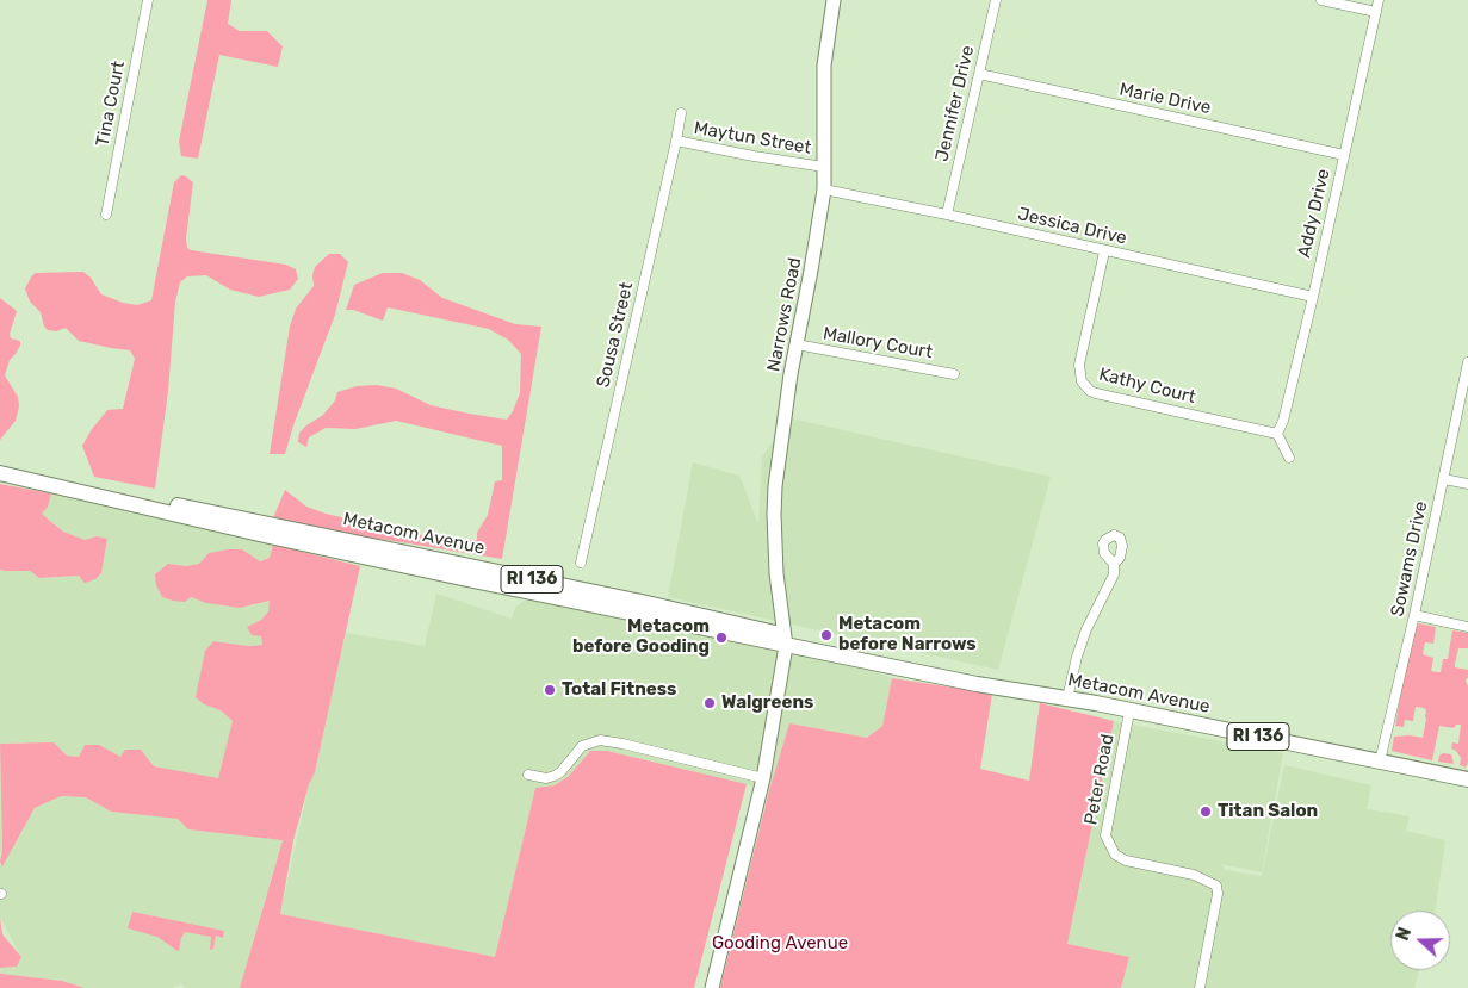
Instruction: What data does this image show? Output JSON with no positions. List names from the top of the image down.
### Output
{
  "streets": {
    "main road": ["Metacom Avenue", "RI 136"],
    "street": [
      "Marie Drive",
      "Tina Court",
      "Jennifer Drive",
      "Maytun Street",
      "Addy Drive",
      "Jessica Drive",
      "Narrows Road",
      "Sousa Street",
      "Mallory Court",
      "Kathy Court",
      "Sowams Drive",
      "Peter Road"
    ]
  },
  "crossings": [
    ["Marie Drive", "Jennifer Drive"],
    ["Marie Drive", "Addy Drive"],
    ["Jennifer Drive", "Jessica Drive"],
    ["Maytun Street", "Narrows Road"],
    ["Maytun Street", "Sousa Street"],
    ["Addy Drive", "Jessica Drive"],
    ["Addy Drive", "Kathy Court"],
    ["Jessica Drive", "Narrows Road"],
    ["Jessica Drive", "Kathy Court"],
    ["Narrows Road", "Mallory Court"],
    ["Narrows Road", "Metacom Avenue"],
    ["Metacom Avenue", "Sowams Drive"],
    ["Metacom Avenue", "Peter Road"]
  ],
  "parks": ["Gooding Avenue"],
  "places": [
    "Metacom before Narrows",
    "Metacom before Gooding",
    "Total Fitness",
    "Walgreens",
    "Titan Salon"
  ],
  "north": "left"
}
